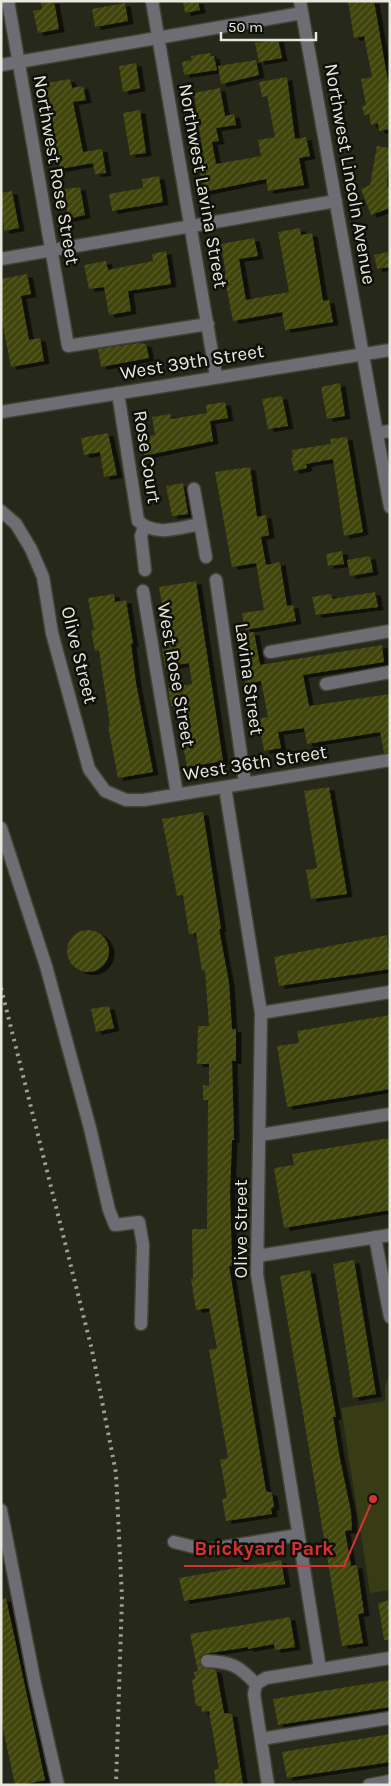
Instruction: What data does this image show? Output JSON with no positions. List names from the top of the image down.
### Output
{
  "streets": {
    "street": [
      "Northwest Rose Street",
      "Northwest Lincoln Avenue",
      "Northwest Lavina Street",
      "West 39th Street",
      "Rose Court",
      "Olive Street",
      "West Rose Street",
      "Lavina Street",
      "West 36th Street"
    ]
  },
  "crossings": [
    ["Northwest Rose Street", "Northwest Lavina Street"],
    ["Northwest Lincoln Avenue", "West 39th Street"],
    ["Northwest Lavina Street", "West 39th Street"],
    ["West 39th Street", "Rose Court"],
    ["Olive Street", "West 36th Street"],
    ["West Rose Street", "West 36th Street"],
    ["Lavina Street", "West 36th Street"]
  ],
  "places": ["Brickyard Park"],
  "scale_bar": "50 m"
}
